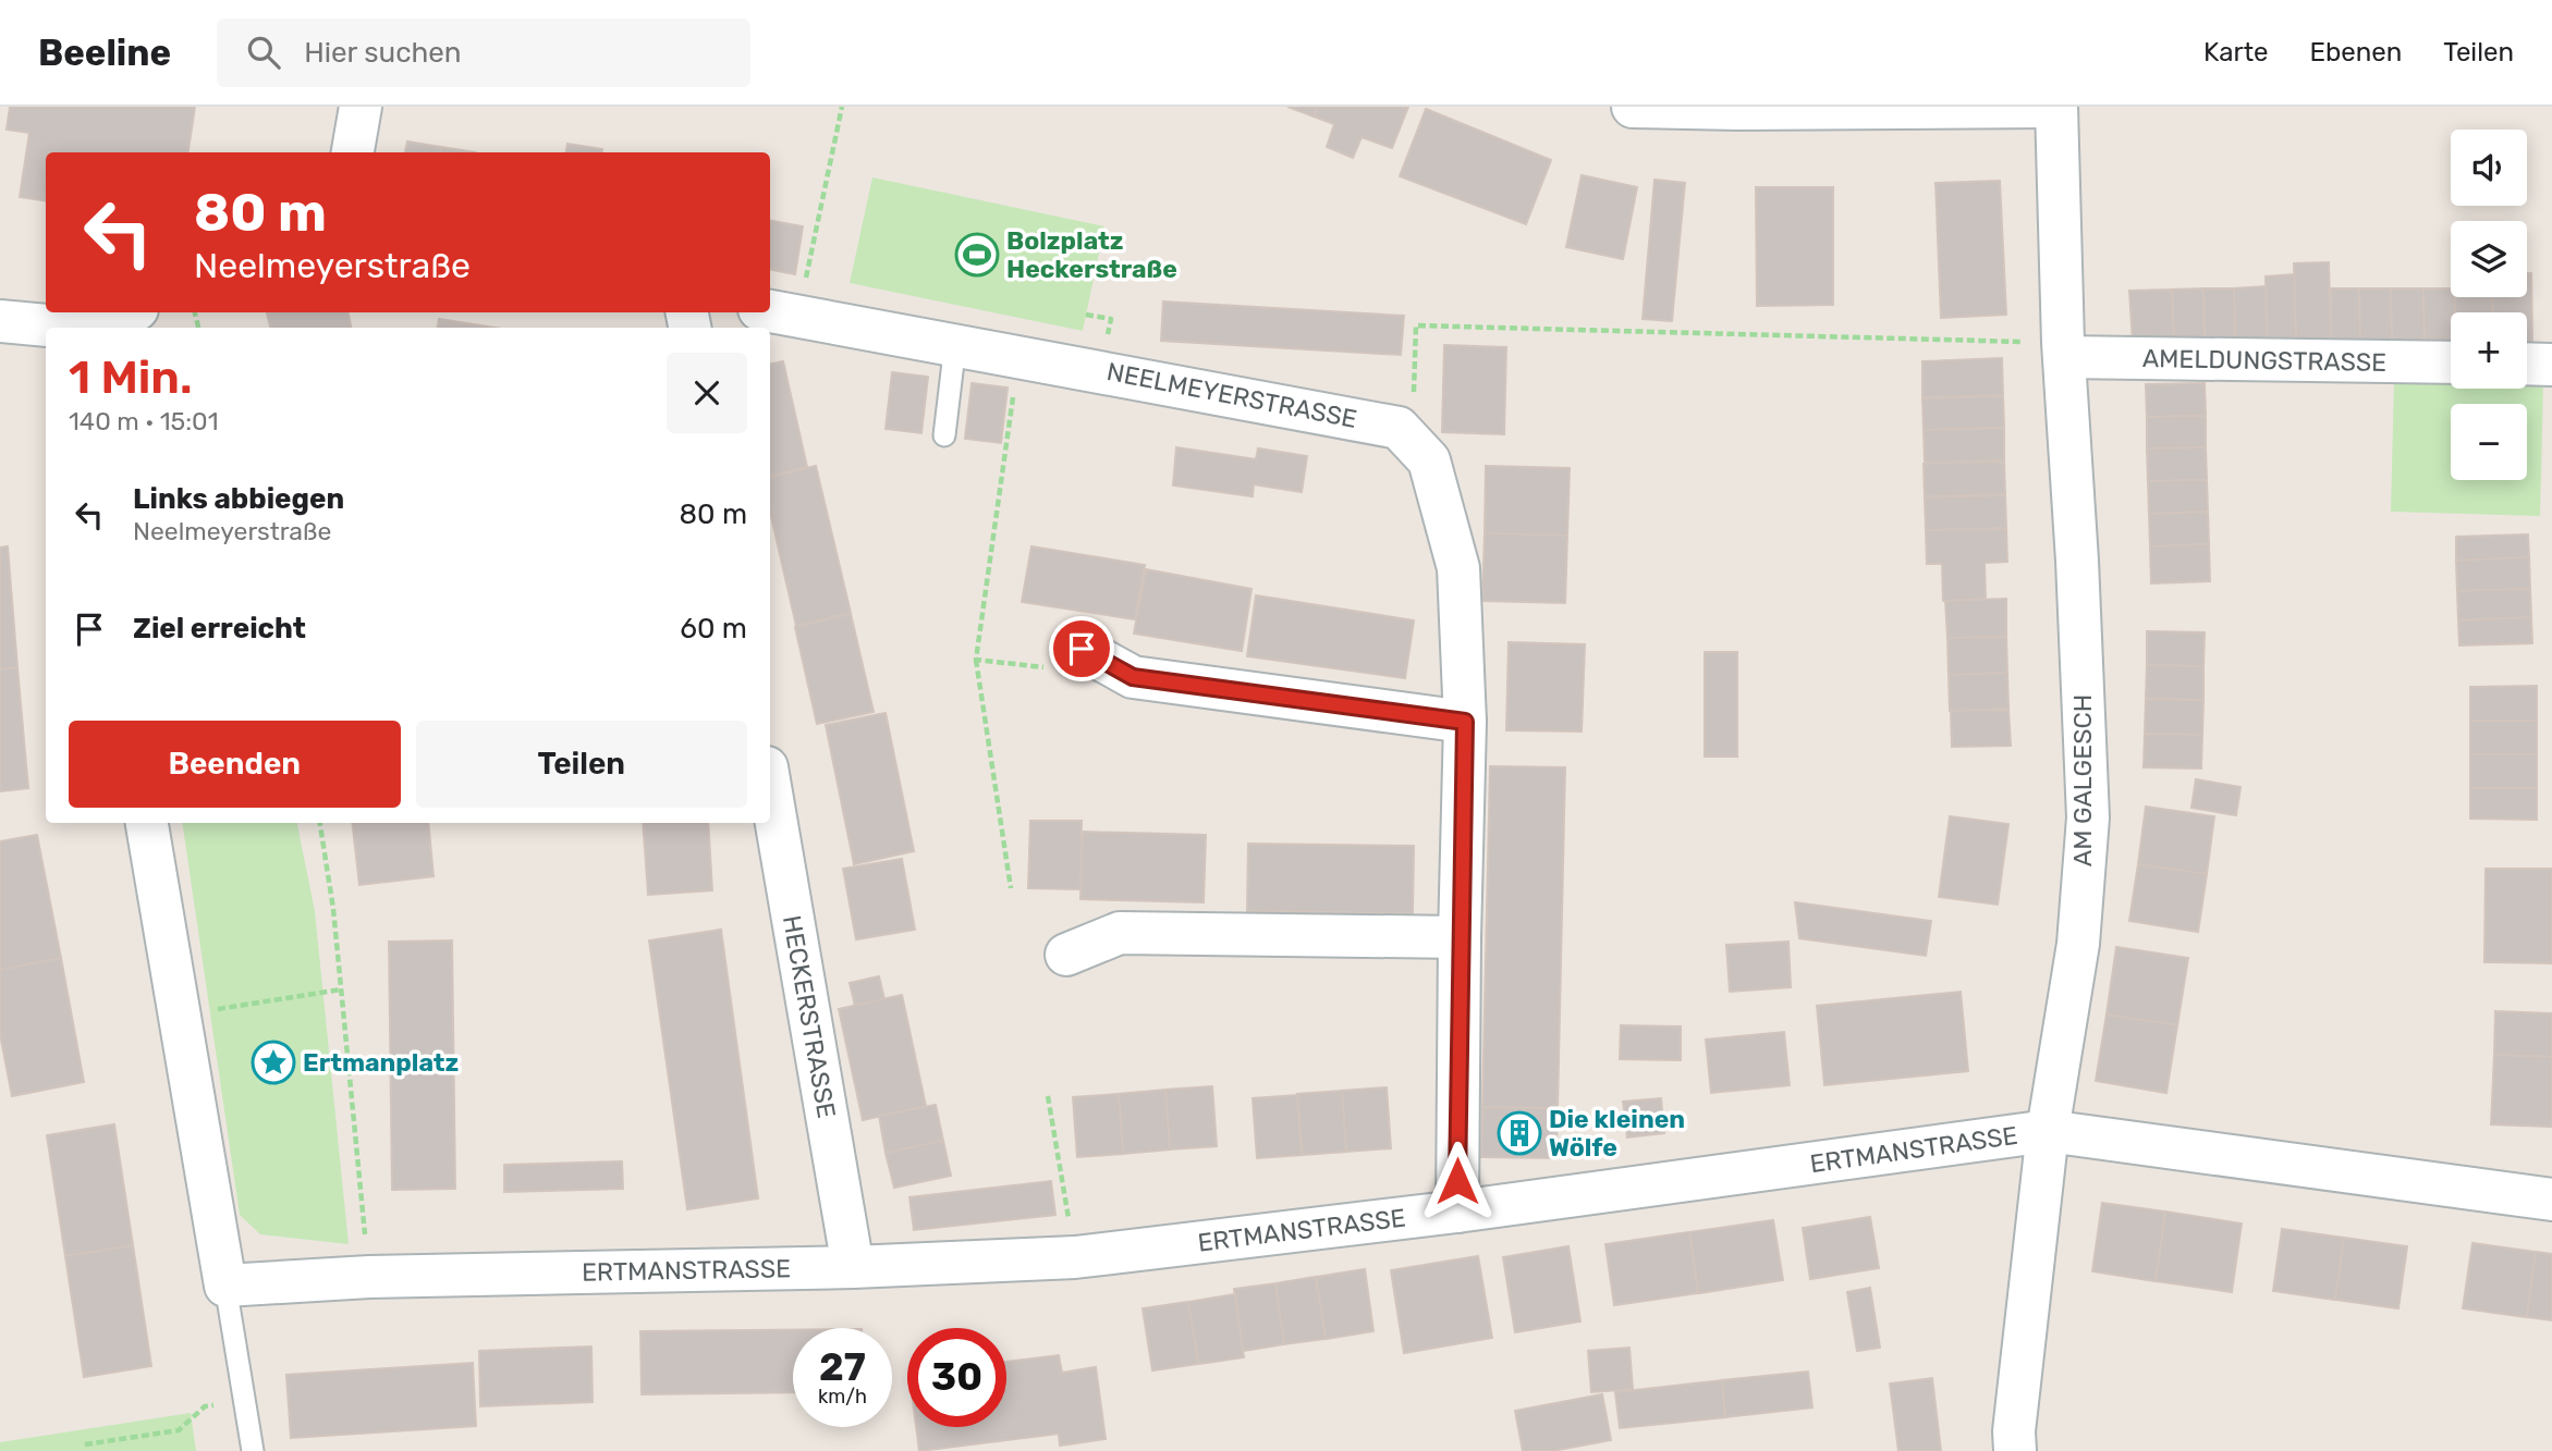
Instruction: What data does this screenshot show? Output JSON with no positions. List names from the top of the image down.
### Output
{
  "streets": {
    "street": [
      "AMELDUNGSTRASSE",
      "NEELMEYERSTRASSE",
      "AM GALGESCH",
      "HECKERSTRASSE",
      "ERTMANSTRASSE"
    ]
  },
  "crossings": [
    ["AMELDUNGSTRASSE", "AM GALGESCH"],
    ["AM GALGESCH", "ERTMANSTRASSE"],
    ["HECKERSTRASSE", "ERTMANSTRASSE"]
  ],
  "places": {
    "sports": ["Bolzplatz Heckerstraße"],
    "place": ["Ertmanplatz"],
    "building": ["Die kleinen Wölfe"]
  },
  "page": {
    "header": "Beeline",
    "search": "Hier suchen",
    "nav": ["Karte", "Ebenen", "Teilen"],
    "map_buttons": ["+", "−"],
    "turn": ["80 m", "Neelmeyerstraße"],
    "heading": ["1 Min.", "140 m · 15:01"],
    "list": [
      {
        "name": "Links abbiegen",
        "note": "Neelmeyerstraße",
        "value": "80 m"
      },
      {
        "name": "Ziel erreicht",
        "value": "60 m"
      }
    ],
    "buttons": ["Beenden", "Teilen"],
    "speed": "27 km/h",
    "limit": "30"
  }
}
